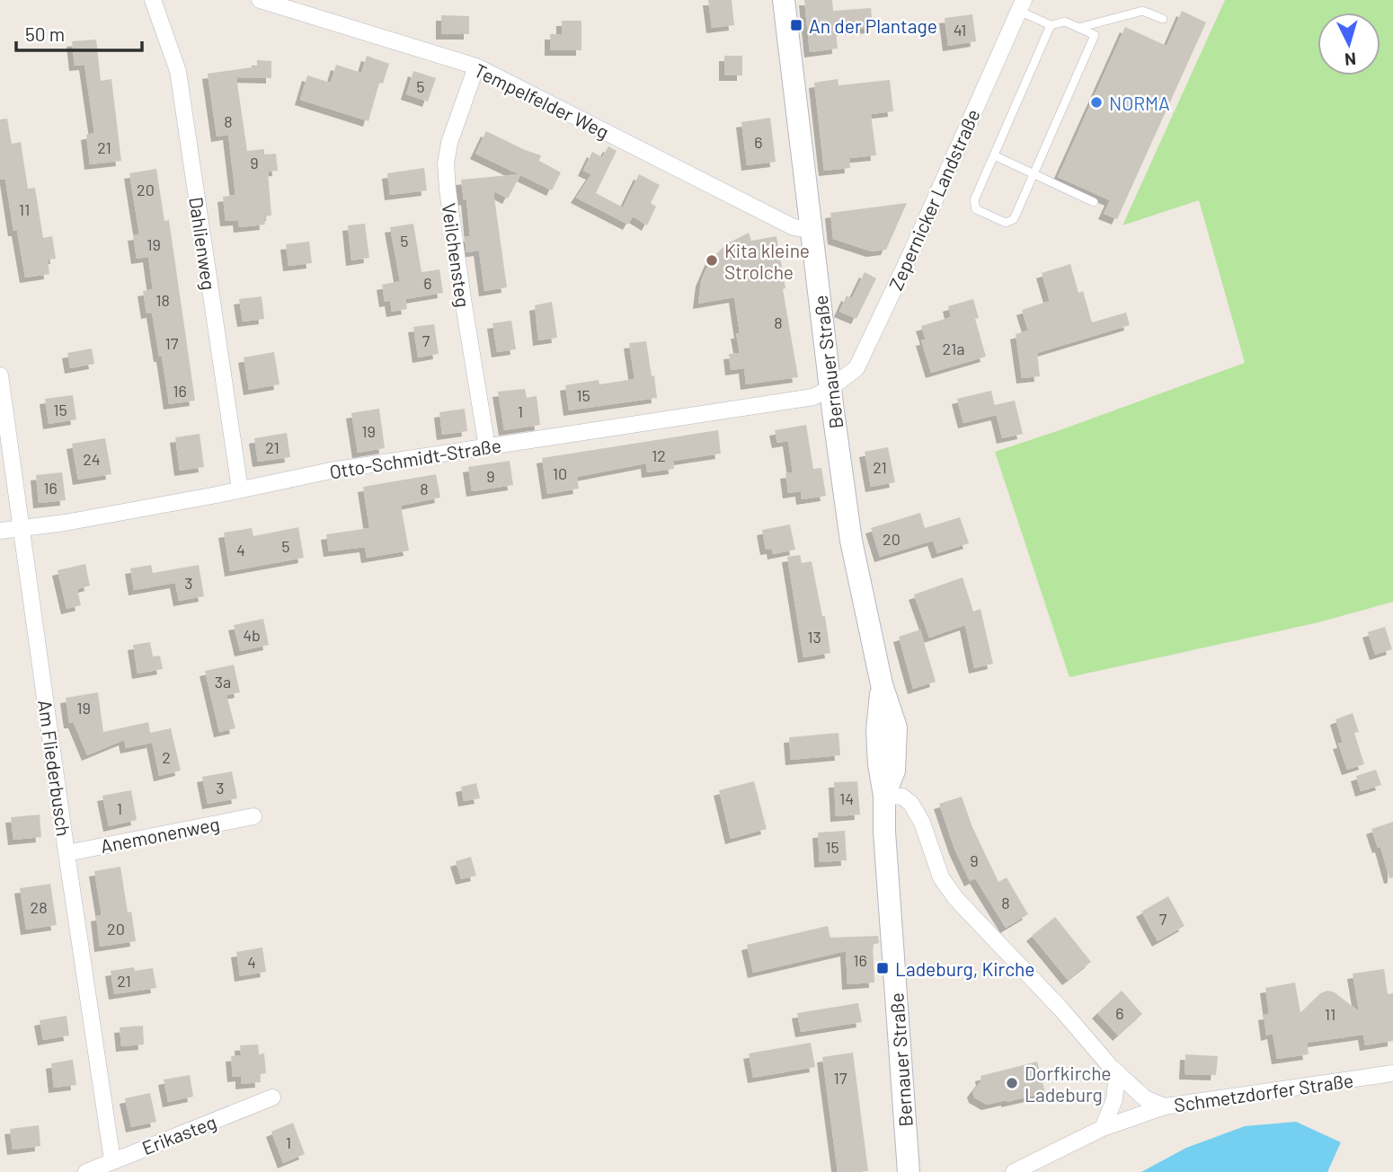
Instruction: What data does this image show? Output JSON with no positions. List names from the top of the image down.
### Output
{
  "streets": {
    "main road": ["Bernauer Straße"],
    "street": [
      "Tempelfelder Weg",
      "Zepernicker Landstraße",
      "Dahlienweg",
      "Veilchensteg",
      "Otto-Schmidt-Straße",
      "Am Fliederbusch",
      "Anemonenweg",
      "Schmetzdorfer Straße",
      "Erikasteg"
    ]
  },
  "crossings": [
    ["Tempelfelder Weg", "Veilchensteg"],
    ["Tempelfelder Weg", "Bernauer Straße"],
    ["Zepernicker Landstraße", "Bernauer Straße"],
    ["Zepernicker Landstraße", "Otto-Schmidt-Straße"],
    ["Dahlienweg", "Otto-Schmidt-Straße"],
    ["Veilchensteg", "Otto-Schmidt-Straße"],
    ["Bernauer Straße", "Otto-Schmidt-Straße"],
    ["Bernauer Straße", "Schmetzdorfer Straße"],
    ["Otto-Schmidt-Straße", "Am Fliederbusch"],
    ["Am Fliederbusch", "Anemonenweg"],
    ["Am Fliederbusch", "Erikasteg"]
  ],
  "places": {
    "transit": ["An der Plantage", "Ladeburg, Kirche"],
    "other": ["NORMA", "Kita kleine Strolche", "Dorfkirche Ladeburg"]
  },
  "house_numbers": [
    "41",
    "5",
    "8",
    "6",
    "21",
    "9",
    "20",
    "11",
    "5",
    "19",
    "6",
    "18",
    "8",
    "7",
    "17",
    "21a",
    "16",
    "15",
    "15",
    "1",
    "19",
    "21",
    "12",
    "24",
    "21",
    "10",
    "9",
    "16",
    "8",
    "20",
    "5",
    "4",
    "3",
    "4b",
    "13",
    "3a",
    "19",
    "2",
    "3",
    "14",
    "1",
    "15",
    "9",
    "8",
    "28",
    "7",
    "20",
    "16",
    "4",
    "21",
    "6",
    "11",
    "17",
    "1"
  ],
  "scale_bar": "50 m",
  "north": "bottom"
}
